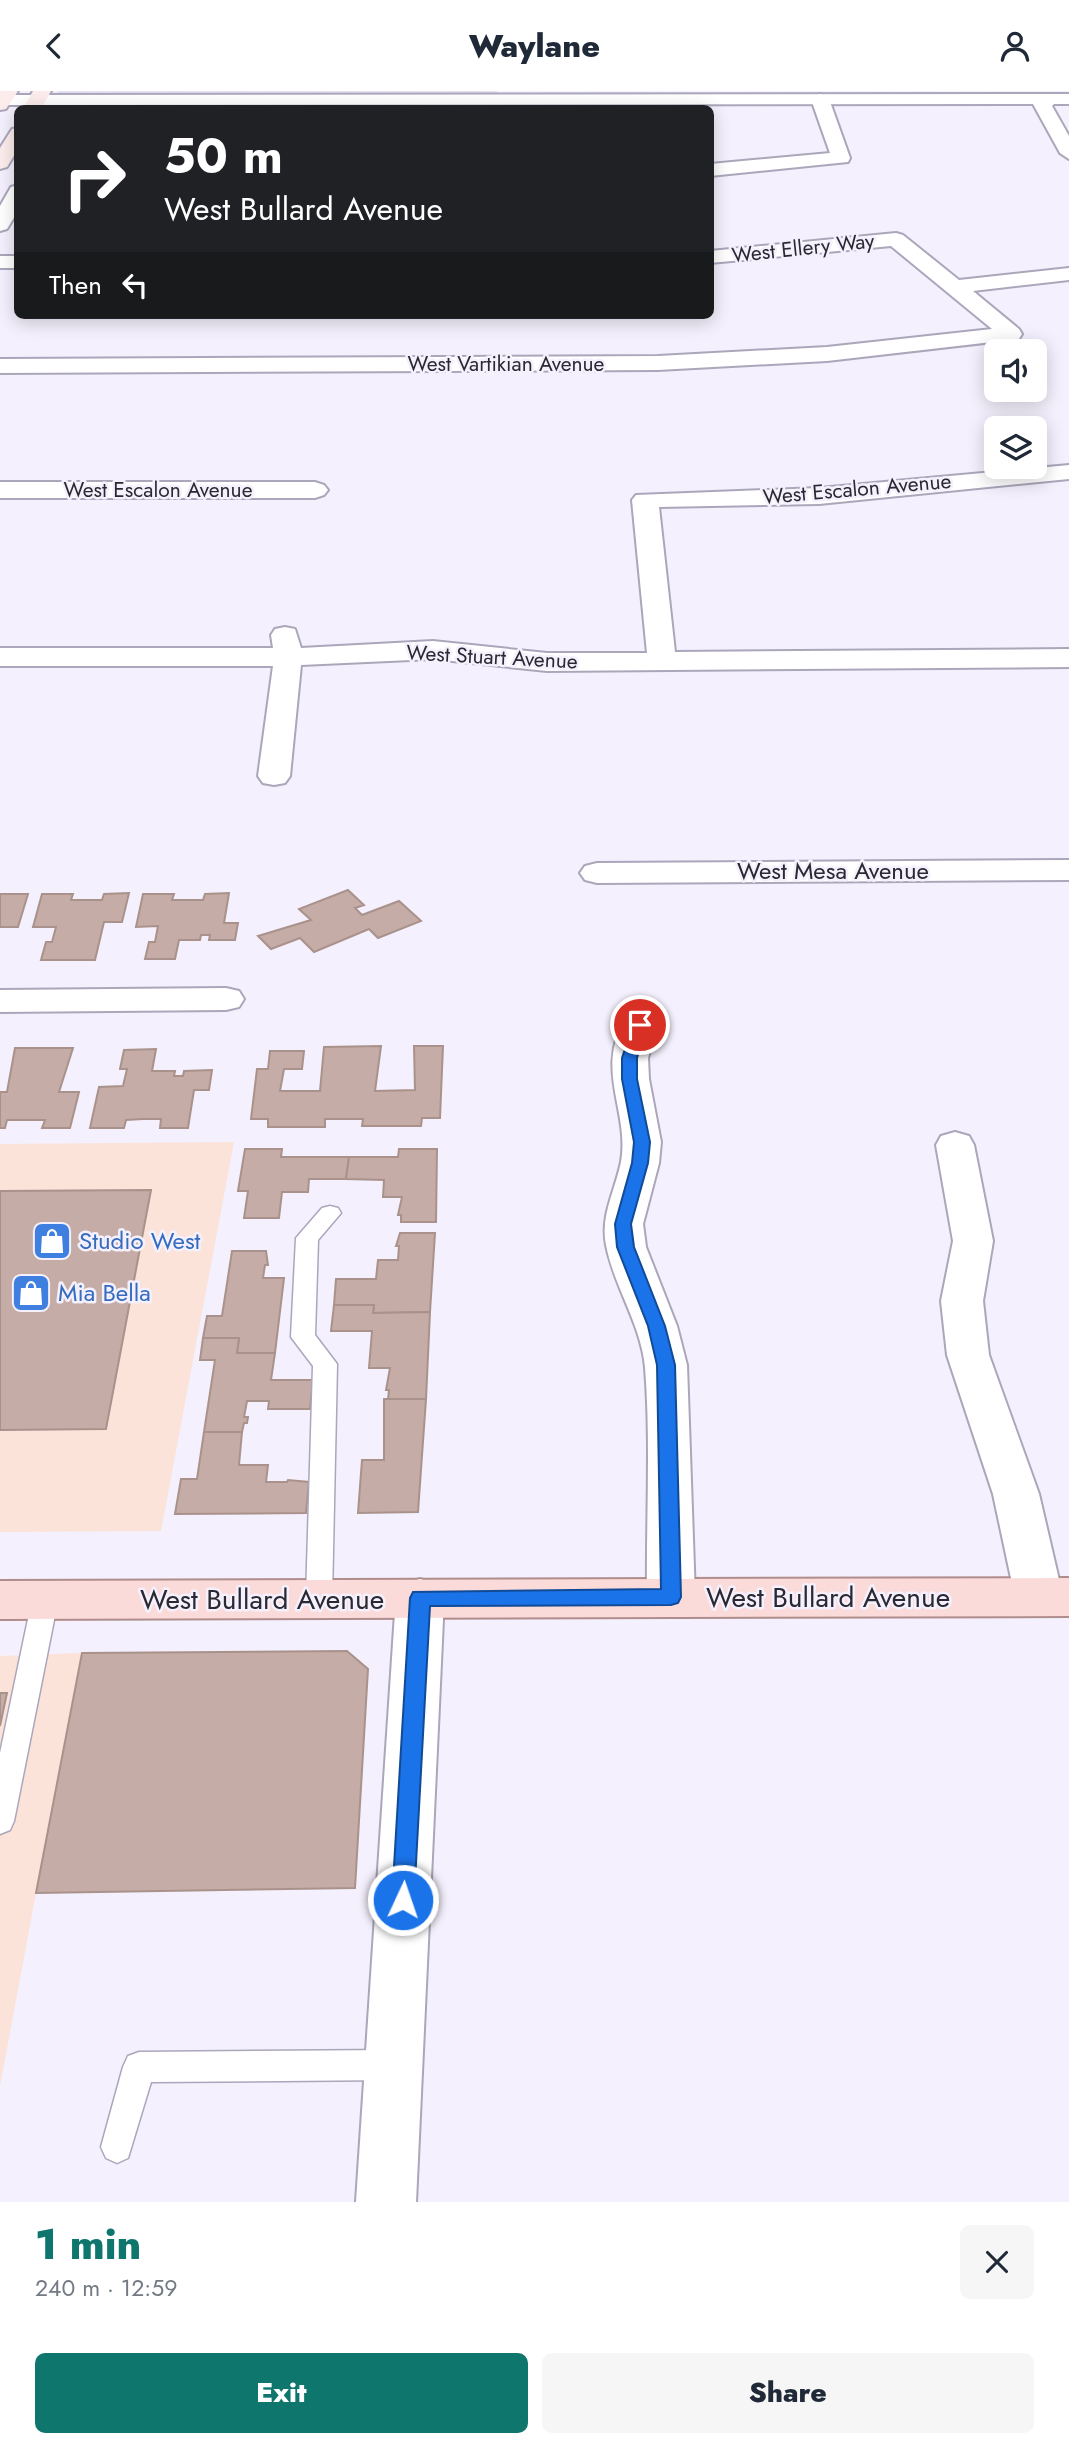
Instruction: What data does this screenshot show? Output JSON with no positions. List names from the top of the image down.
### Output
{
  "streets": {
    "main road": ["West Bullard Avenue"],
    "street": [
      "West Ellery Way",
      "West Vartikian Avenue",
      "West Escalon Avenue",
      "West Stuart Avenue",
      "West Mesa Avenue"
    ]
  },
  "crossings": [
    ["West Ellery Way", "West Vartikian Avenue"],
    ["West Escalon Avenue", "West Stuart Avenue"]
  ],
  "places": {
    "shop": ["Studio West", "Mia Bella"]
  },
  "page": {
    "header": "Waylane",
    "turn": ["50 m", "West Bullard Avenue"],
    "then": "Then",
    "heading": ["1 min", "240 m · 12:59"],
    "buttons": ["Exit", "Share"]
  }
}
